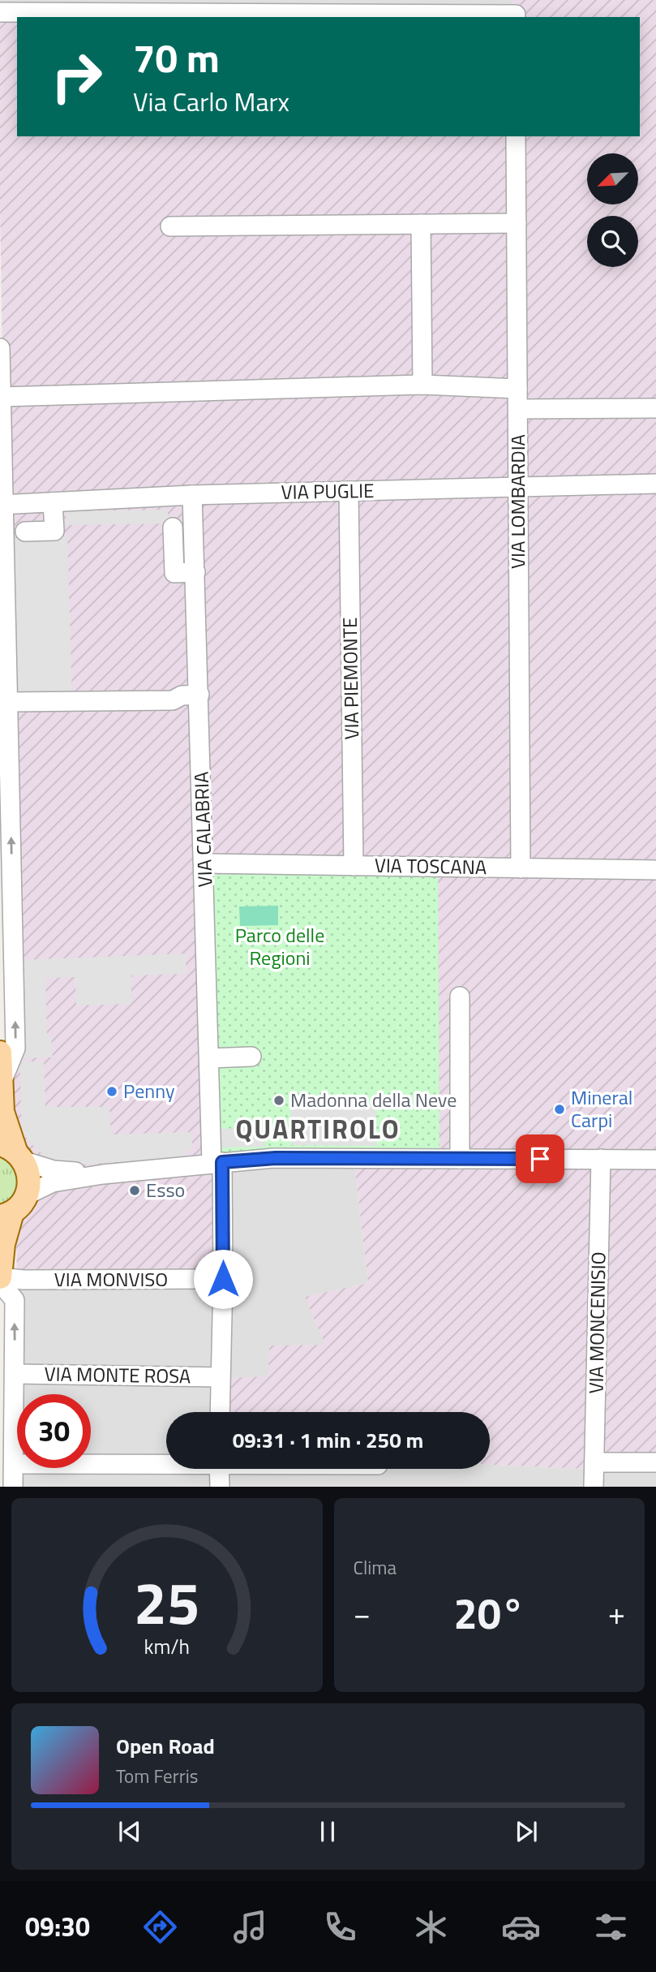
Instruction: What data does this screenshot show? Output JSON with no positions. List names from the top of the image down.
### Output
{
  "streets": {
    "street": [
      "VIA PUGLIE",
      "VIA LOMBARDIA",
      "VIA PIEMONTE",
      "VIA CALABRIA",
      "VIA TOSCANA",
      "VIA MONVISO",
      "VIA MONCENISIO",
      "VIA MONTE ROSA"
    ]
  },
  "crossings": [
    ["VIA PUGLIE", "VIA LOMBARDIA"],
    ["VIA PUGLIE", "VIA PIEMONTE"],
    ["VIA PUGLIE", "VIA CALABRIA"],
    ["VIA LOMBARDIA", "VIA TOSCANA"],
    ["VIA PIEMONTE", "VIA TOSCANA"],
    ["VIA CALABRIA", "VIA TOSCANA"],
    ["VIA CALABRIA", "VIA MONVISO"],
    ["VIA CALABRIA", "VIA MONTE ROSA"]
  ],
  "districts": ["QUARTIROLO"],
  "parks": ["Parco delle Regioni"],
  "places": [
    "Penny",
    "Madonna della Neve",
    "Mineral Carpi",
    "Esso"
  ],
  "north": "bottom left",
  "page": {
    "turn": ["70 m", "Via Carlo Marx"],
    "limit": "30",
    "trip": "09:31 · 1 min · 250 m",
    "tile": "Clima",
    "heat": ["−", "20°", "+"],
    "song": ["Open Road", "Tom Ferris"],
    "tabs": "09:30",
    "gauge": ["25", "km/h"]
  }
}
